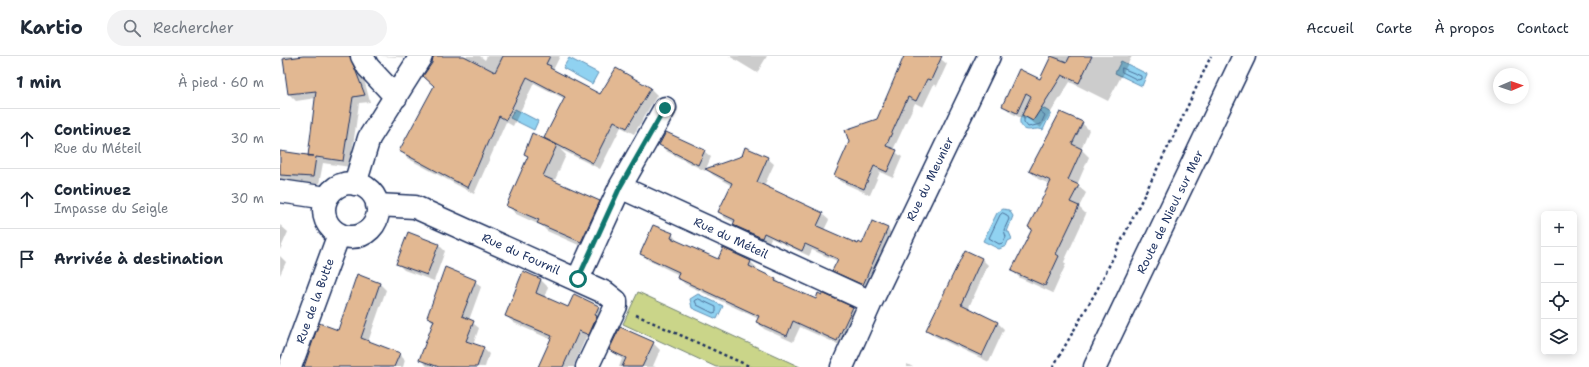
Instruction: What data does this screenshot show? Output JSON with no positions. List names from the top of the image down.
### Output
{
  "streets": {
    "street": [
      "Rue du Meunier",
      "Route de Nieul sur Mer",
      "Rue du Méteil",
      "Rue du Fournil",
      "Rue de la Butte"
    ]
  },
  "crossings": [
    ["Rue du Meunier", "Rue du Méteil"],
    ["Rue du Fournil", "Rue de la Butte"]
  ],
  "north": "right",
  "page": {
    "header": "Kartio",
    "search": "Rechercher",
    "nav": [
      "Accueil",
      "Carte",
      "À propos",
      "Contact"
    ],
    "heading": ["1 min", "À pied · 60 m"],
    "list": [
      ["Continuez", "Rue du Méteil", "30 m"],
      ["Continuez", "Impasse du Seigle", "30 m"],
      "Arrivée à destination"
    ],
    "map_buttons": ["+", "−"]
  }
}
